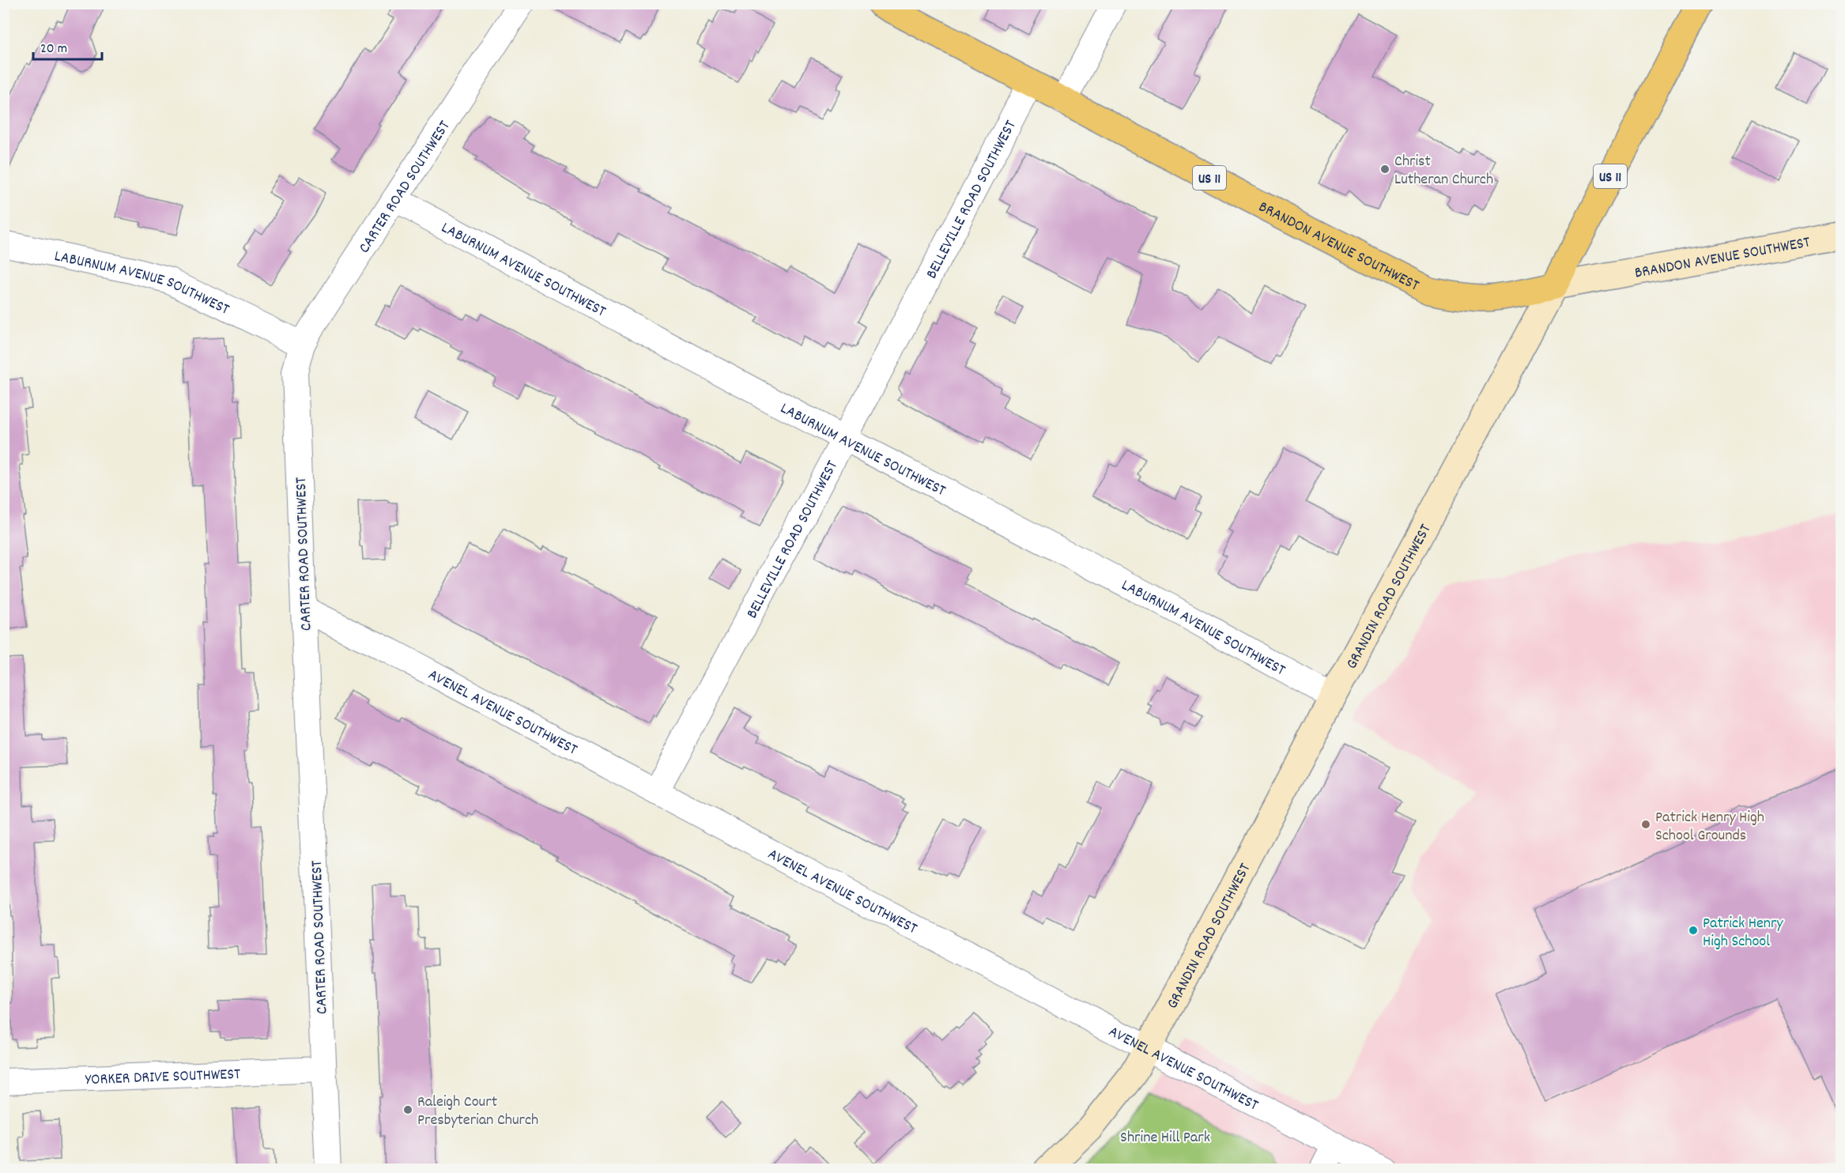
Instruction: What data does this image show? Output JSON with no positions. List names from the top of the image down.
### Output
{
  "streets": {
    "main road": ["US 11", "BRANDON AVENUE SOUTHWEST", "GRANDIN ROAD SOUTHWEST"],
    "street": [
      "CARTER ROAD SOUTHWEST",
      "BELLEVILLE ROAD SOUTHWEST",
      "LABURNUM AVENUE SOUTHWEST",
      "AVENEL AVENUE SOUTHWEST",
      "YORKER DRIVE SOUTHWEST"
    ]
  },
  "crossings": [
    ["CARTER ROAD SOUTHWEST", "LABURNUM AVENUE SOUTHWEST"],
    ["CARTER ROAD SOUTHWEST", "AVENEL AVENUE SOUTHWEST"],
    ["CARTER ROAD SOUTHWEST", "YORKER DRIVE SOUTHWEST"],
    ["BELLEVILLE ROAD SOUTHWEST", "BRANDON AVENUE SOUTHWEST"],
    ["BELLEVILLE ROAD SOUTHWEST", "LABURNUM AVENUE SOUTHWEST"],
    ["BELLEVILLE ROAD SOUTHWEST", "AVENEL AVENUE SOUTHWEST"],
    ["BRANDON AVENUE SOUTHWEST", "GRANDIN ROAD SOUTHWEST"],
    ["LABURNUM AVENUE SOUTHWEST", "GRANDIN ROAD SOUTHWEST"],
    ["GRANDIN ROAD SOUTHWEST", "AVENEL AVENUE SOUTHWEST"]
  ],
  "parks": ["Shrine Hill Park"],
  "places": [
    "Christ Lutheran Church",
    "Patrick Henry High School Grounds",
    "Patrick Henry High School",
    "Raleigh Court Presbyterian Church"
  ],
  "scale_bar": "20 m"
}
